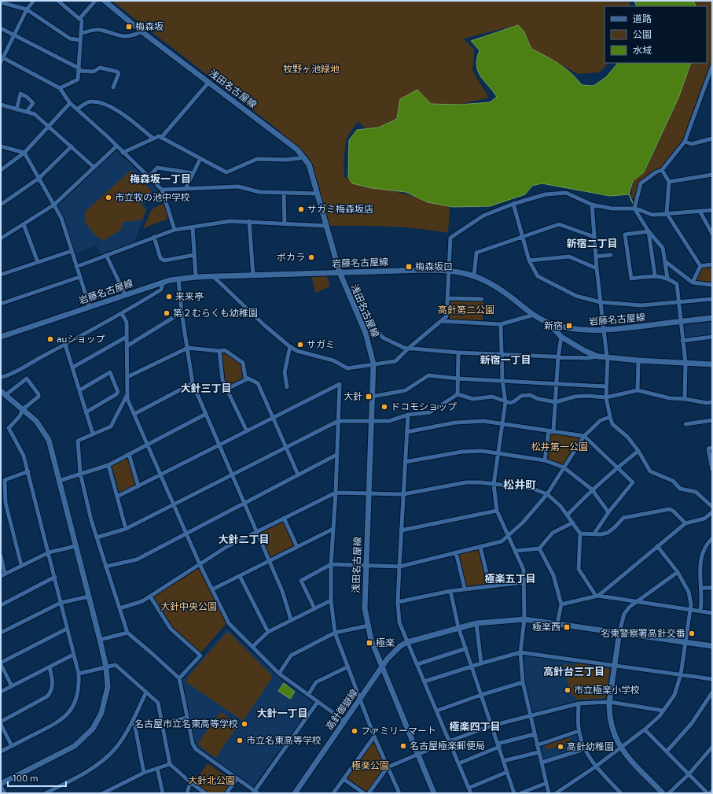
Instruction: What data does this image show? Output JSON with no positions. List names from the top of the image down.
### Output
{
  "streets": {
    "main road": ["浅田名古屋線", "岩藤名古屋線", "高針御嶽線"]
  },
  "crossings": [
    ["浅田名古屋線", "岩藤名古屋線"],
    ["浅田名古屋線", "高針御嶽線"]
  ],
  "districts": [
    "梅森坂一丁目",
    "新宿二丁目",
    "新宿一丁目",
    "大針三丁目",
    "松井町",
    "大針二丁目",
    "極楽五丁目",
    "高針台三丁目",
    "大針一丁目",
    "極楽四丁目"
  ],
  "parks": [
    "牧野ヶ池緑地",
    "高針第二公園",
    "松井第一公園",
    "大針中央公園",
    "極楽公園",
    "大針北公園"
  ],
  "places": {
    "transit": [
      "梅森坂",
      "梅森坂口",
      "新宿",
      "大針",
      "極楽西",
      "極楽"
    ],
    "other": [
      "市立牧の池中学校",
      "サガミ梅森坂店",
      "ポカラ",
      "来来亭",
      "第２むらくも幼稚園",
      "auショップ",
      "サガミ",
      "ドコモショップ",
      "名東警察署高針交番",
      "市立極楽小学校",
      "名古屋市立名東高等学校",
      "ファミリーマート",
      "市立名東高等学校",
      "名古屋極楽郵便局",
      "高針幼稚園"
    ]
  },
  "legend": ["道路", "公園", "水域"],
  "scale_bar": "100 m"
}
